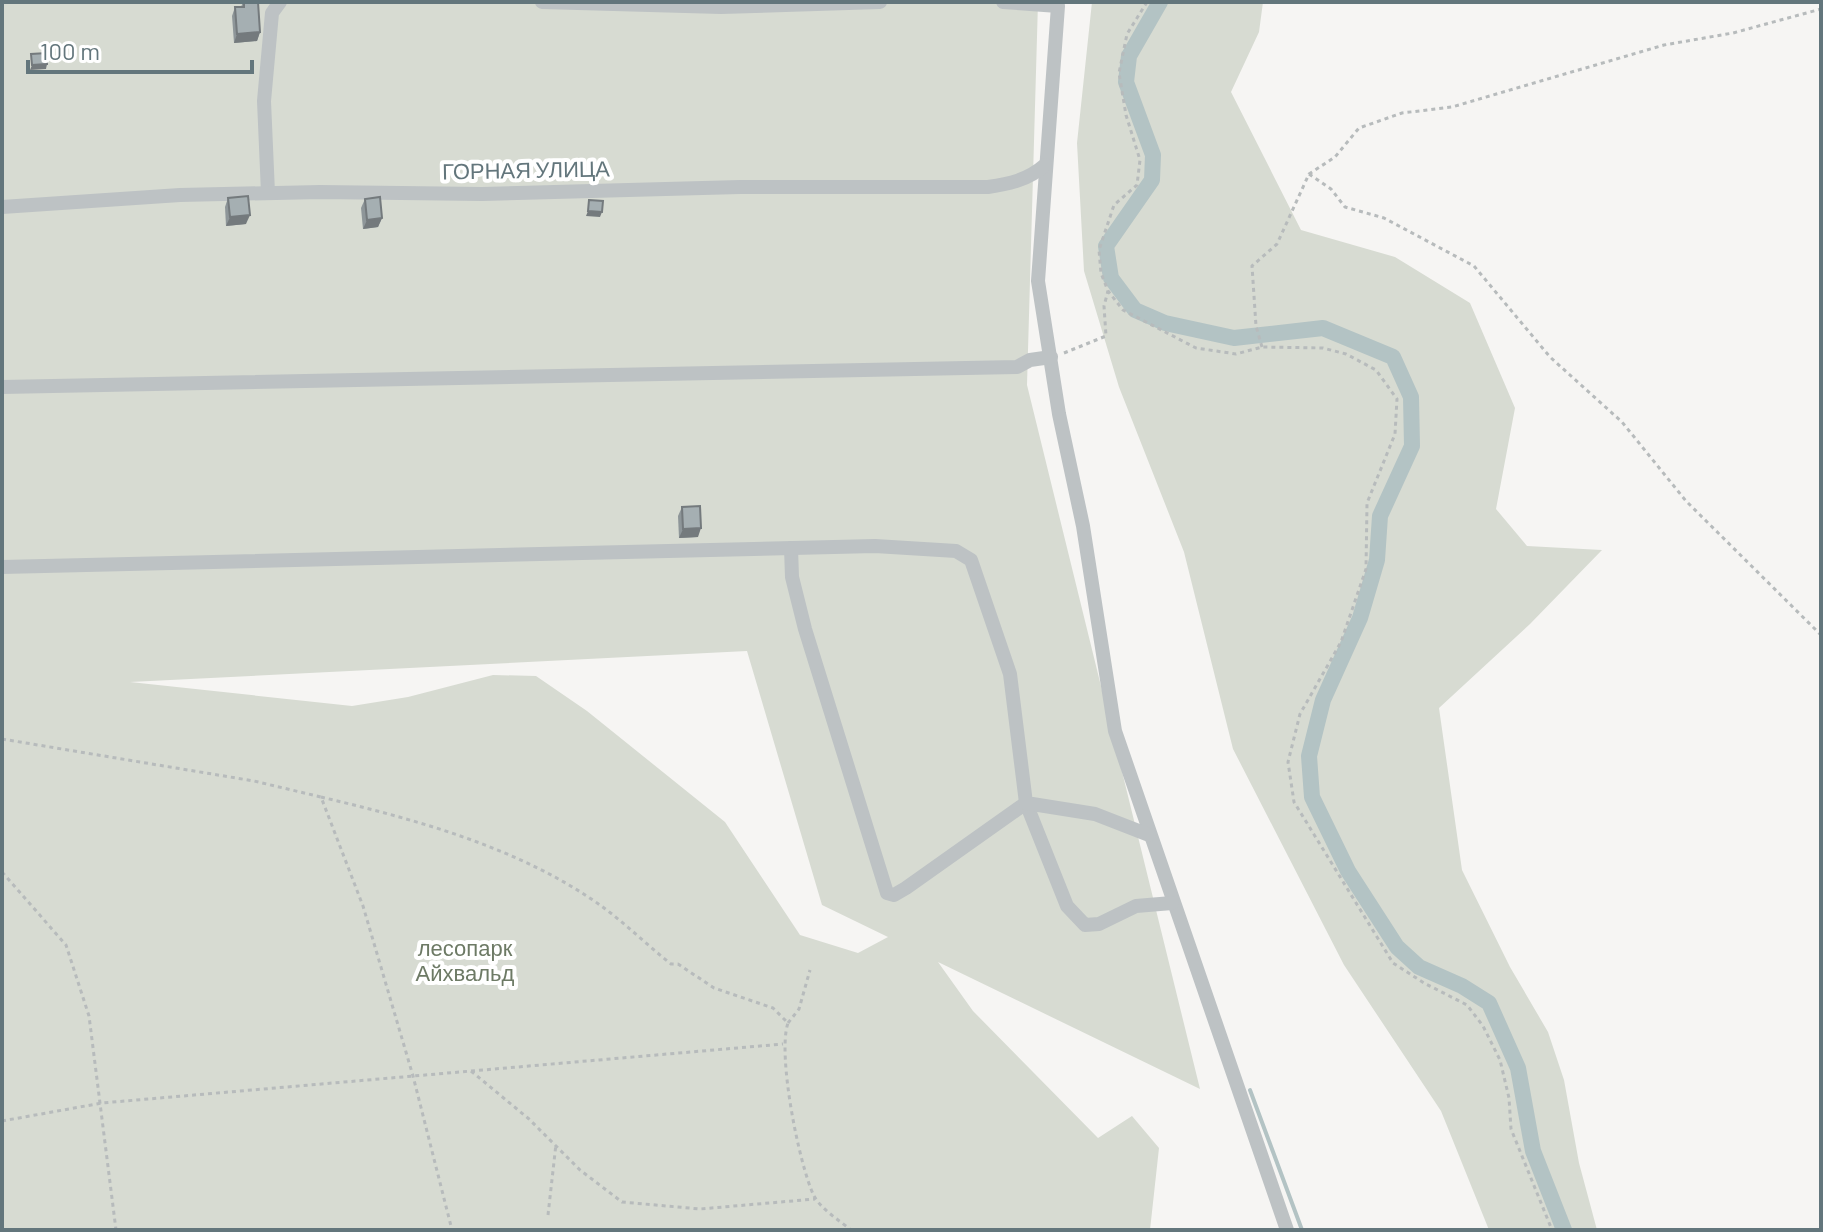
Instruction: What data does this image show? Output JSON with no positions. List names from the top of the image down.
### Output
{
  "streets": {
    "street": ["ГОРНАЯ УЛИЦА"]
  },
  "parks": ["лесопарк Айхвальд"],
  "scale_bar": "100 m"
}
